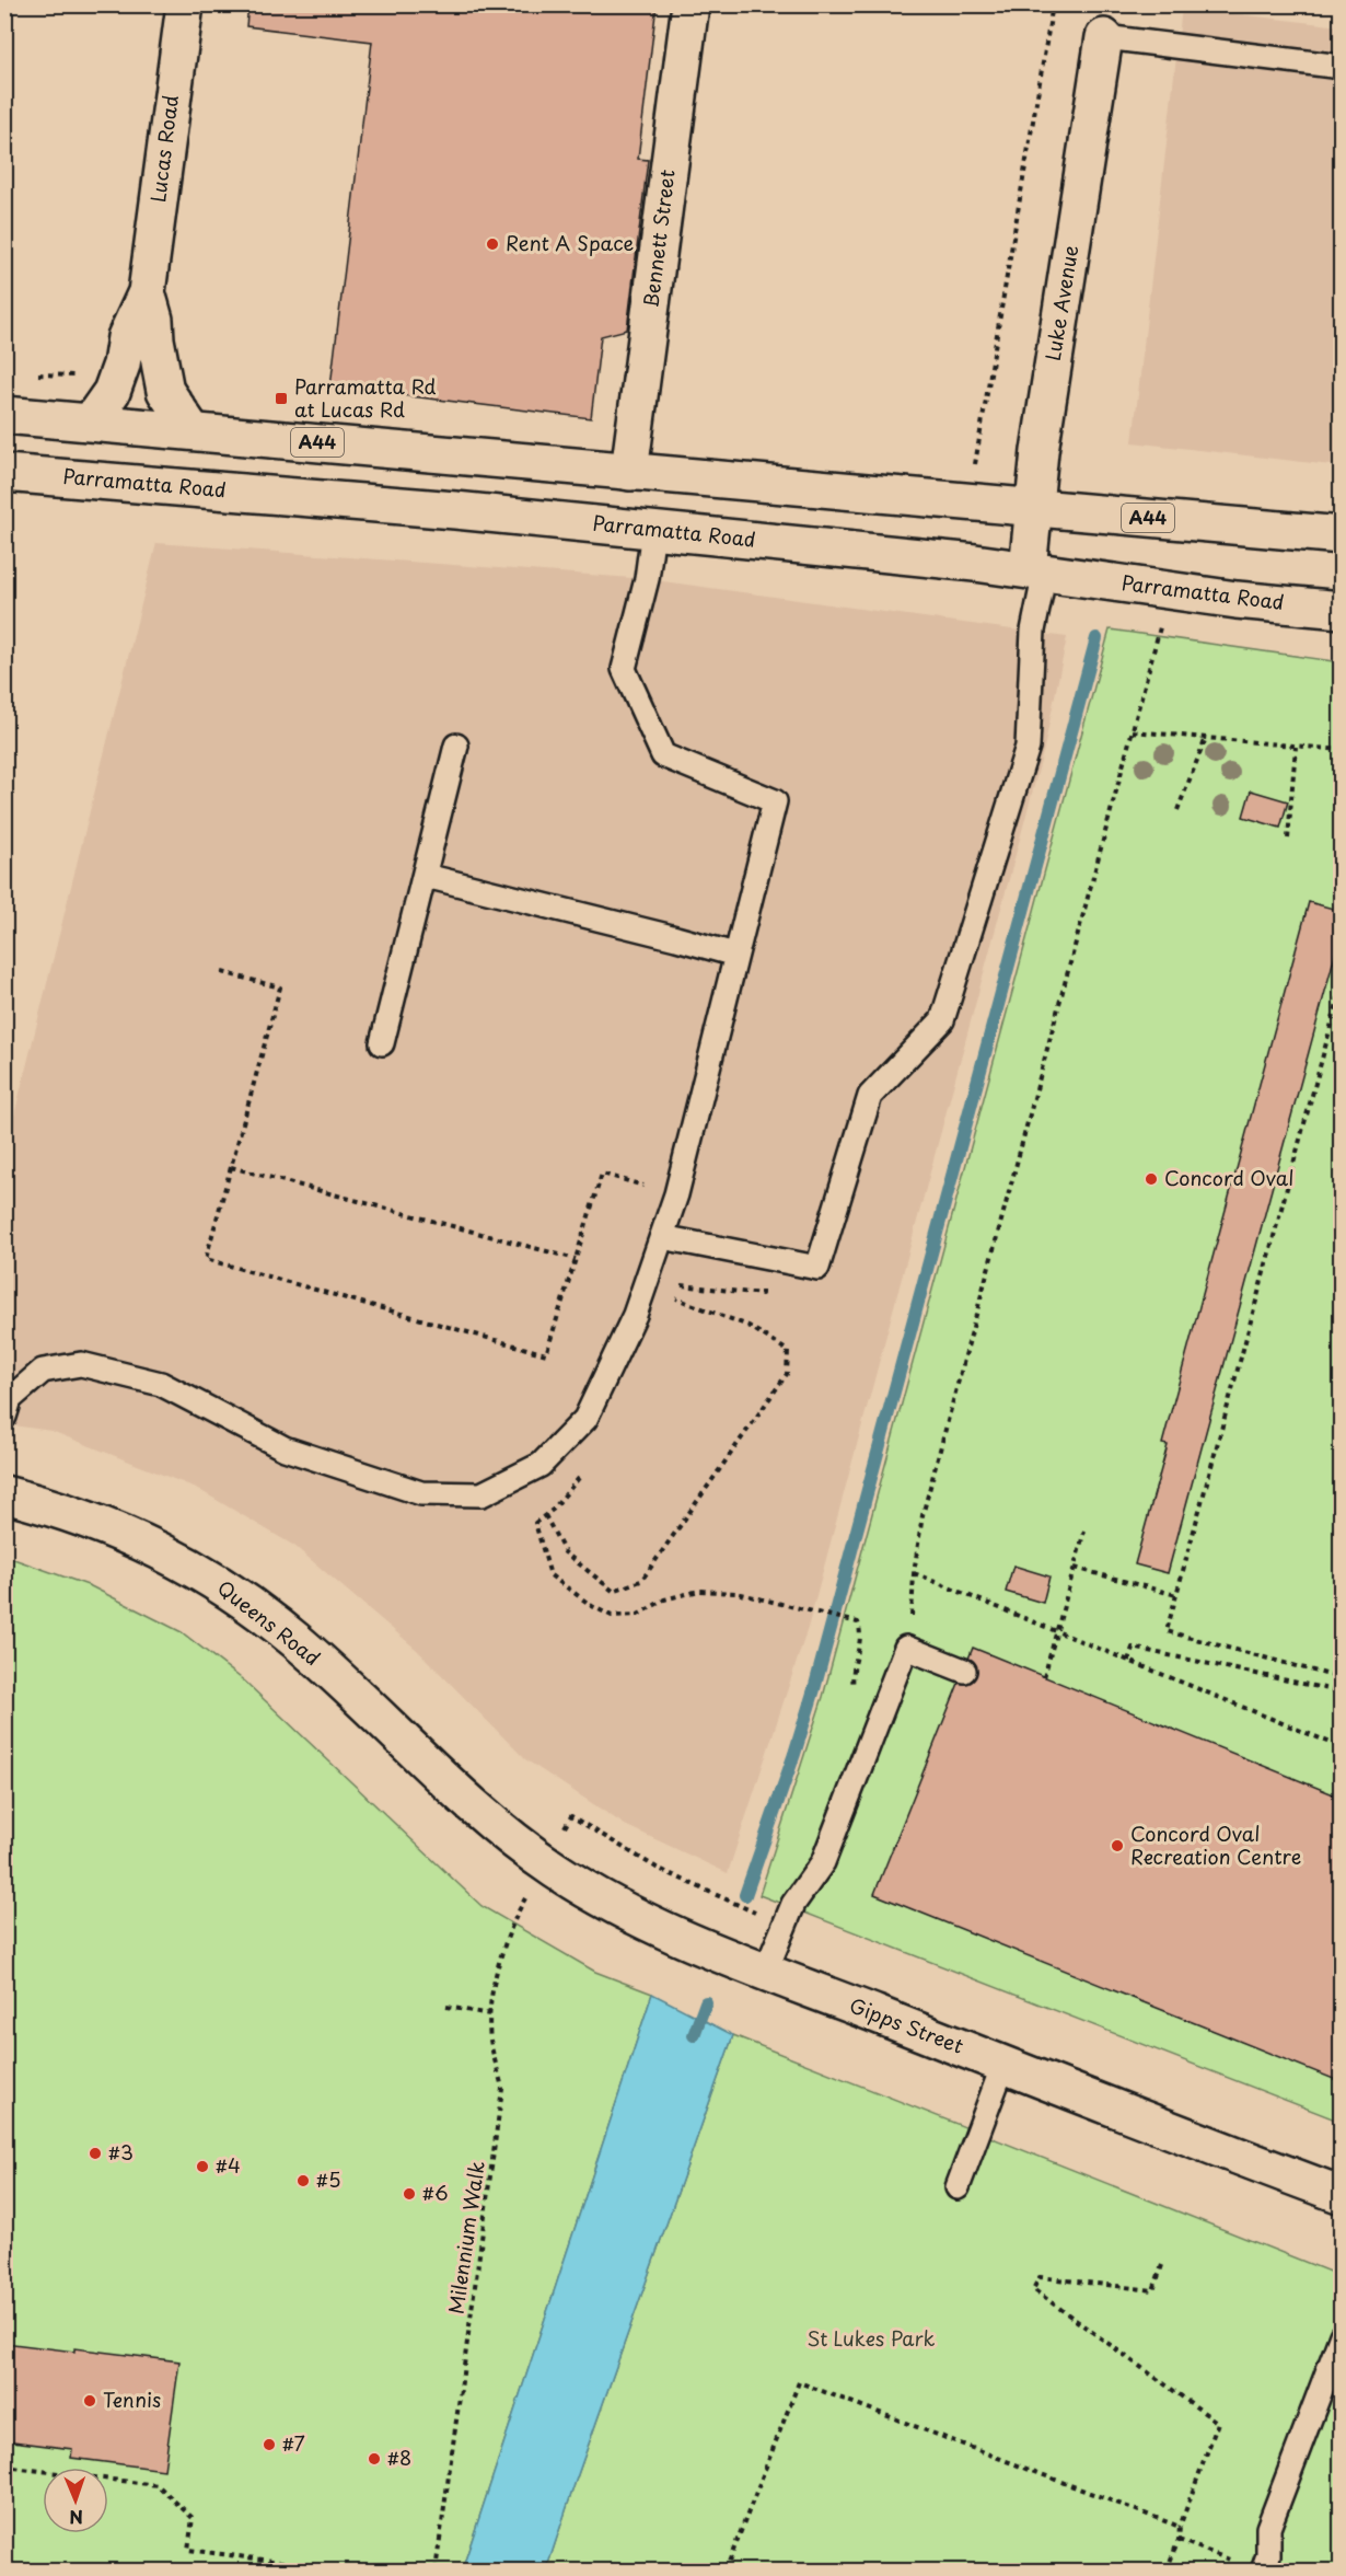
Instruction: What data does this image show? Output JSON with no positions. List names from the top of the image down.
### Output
{
  "streets": {
    "main road": [
      "Lucas Road",
      "Bennett Street",
      "Luke Avenue",
      "A44",
      "Parramatta Road",
      "Queens Road",
      "Gipps Street"
    ],
    "path": ["Milennium Walk"]
  },
  "crossings": [
    ["Lucas Road", "A44"],
    ["Bennett Street", "A44"],
    ["Luke Avenue", "A44"],
    ["Luke Avenue", "Parramatta Road"],
    ["Queens Road", "Gipps Street"]
  ],
  "parks": ["St Lukes Park"],
  "places": {
    "other": [
      "Rent A Space",
      "Concord Oval",
      "Concord Oval Recreation Centre",
      "#3",
      "#4",
      "#5",
      "#6",
      "Tennis",
      "#7",
      "#8"
    ],
    "transit": ["Parramatta Rd at Lucas Rd"]
  },
  "north": "bottom"
}
